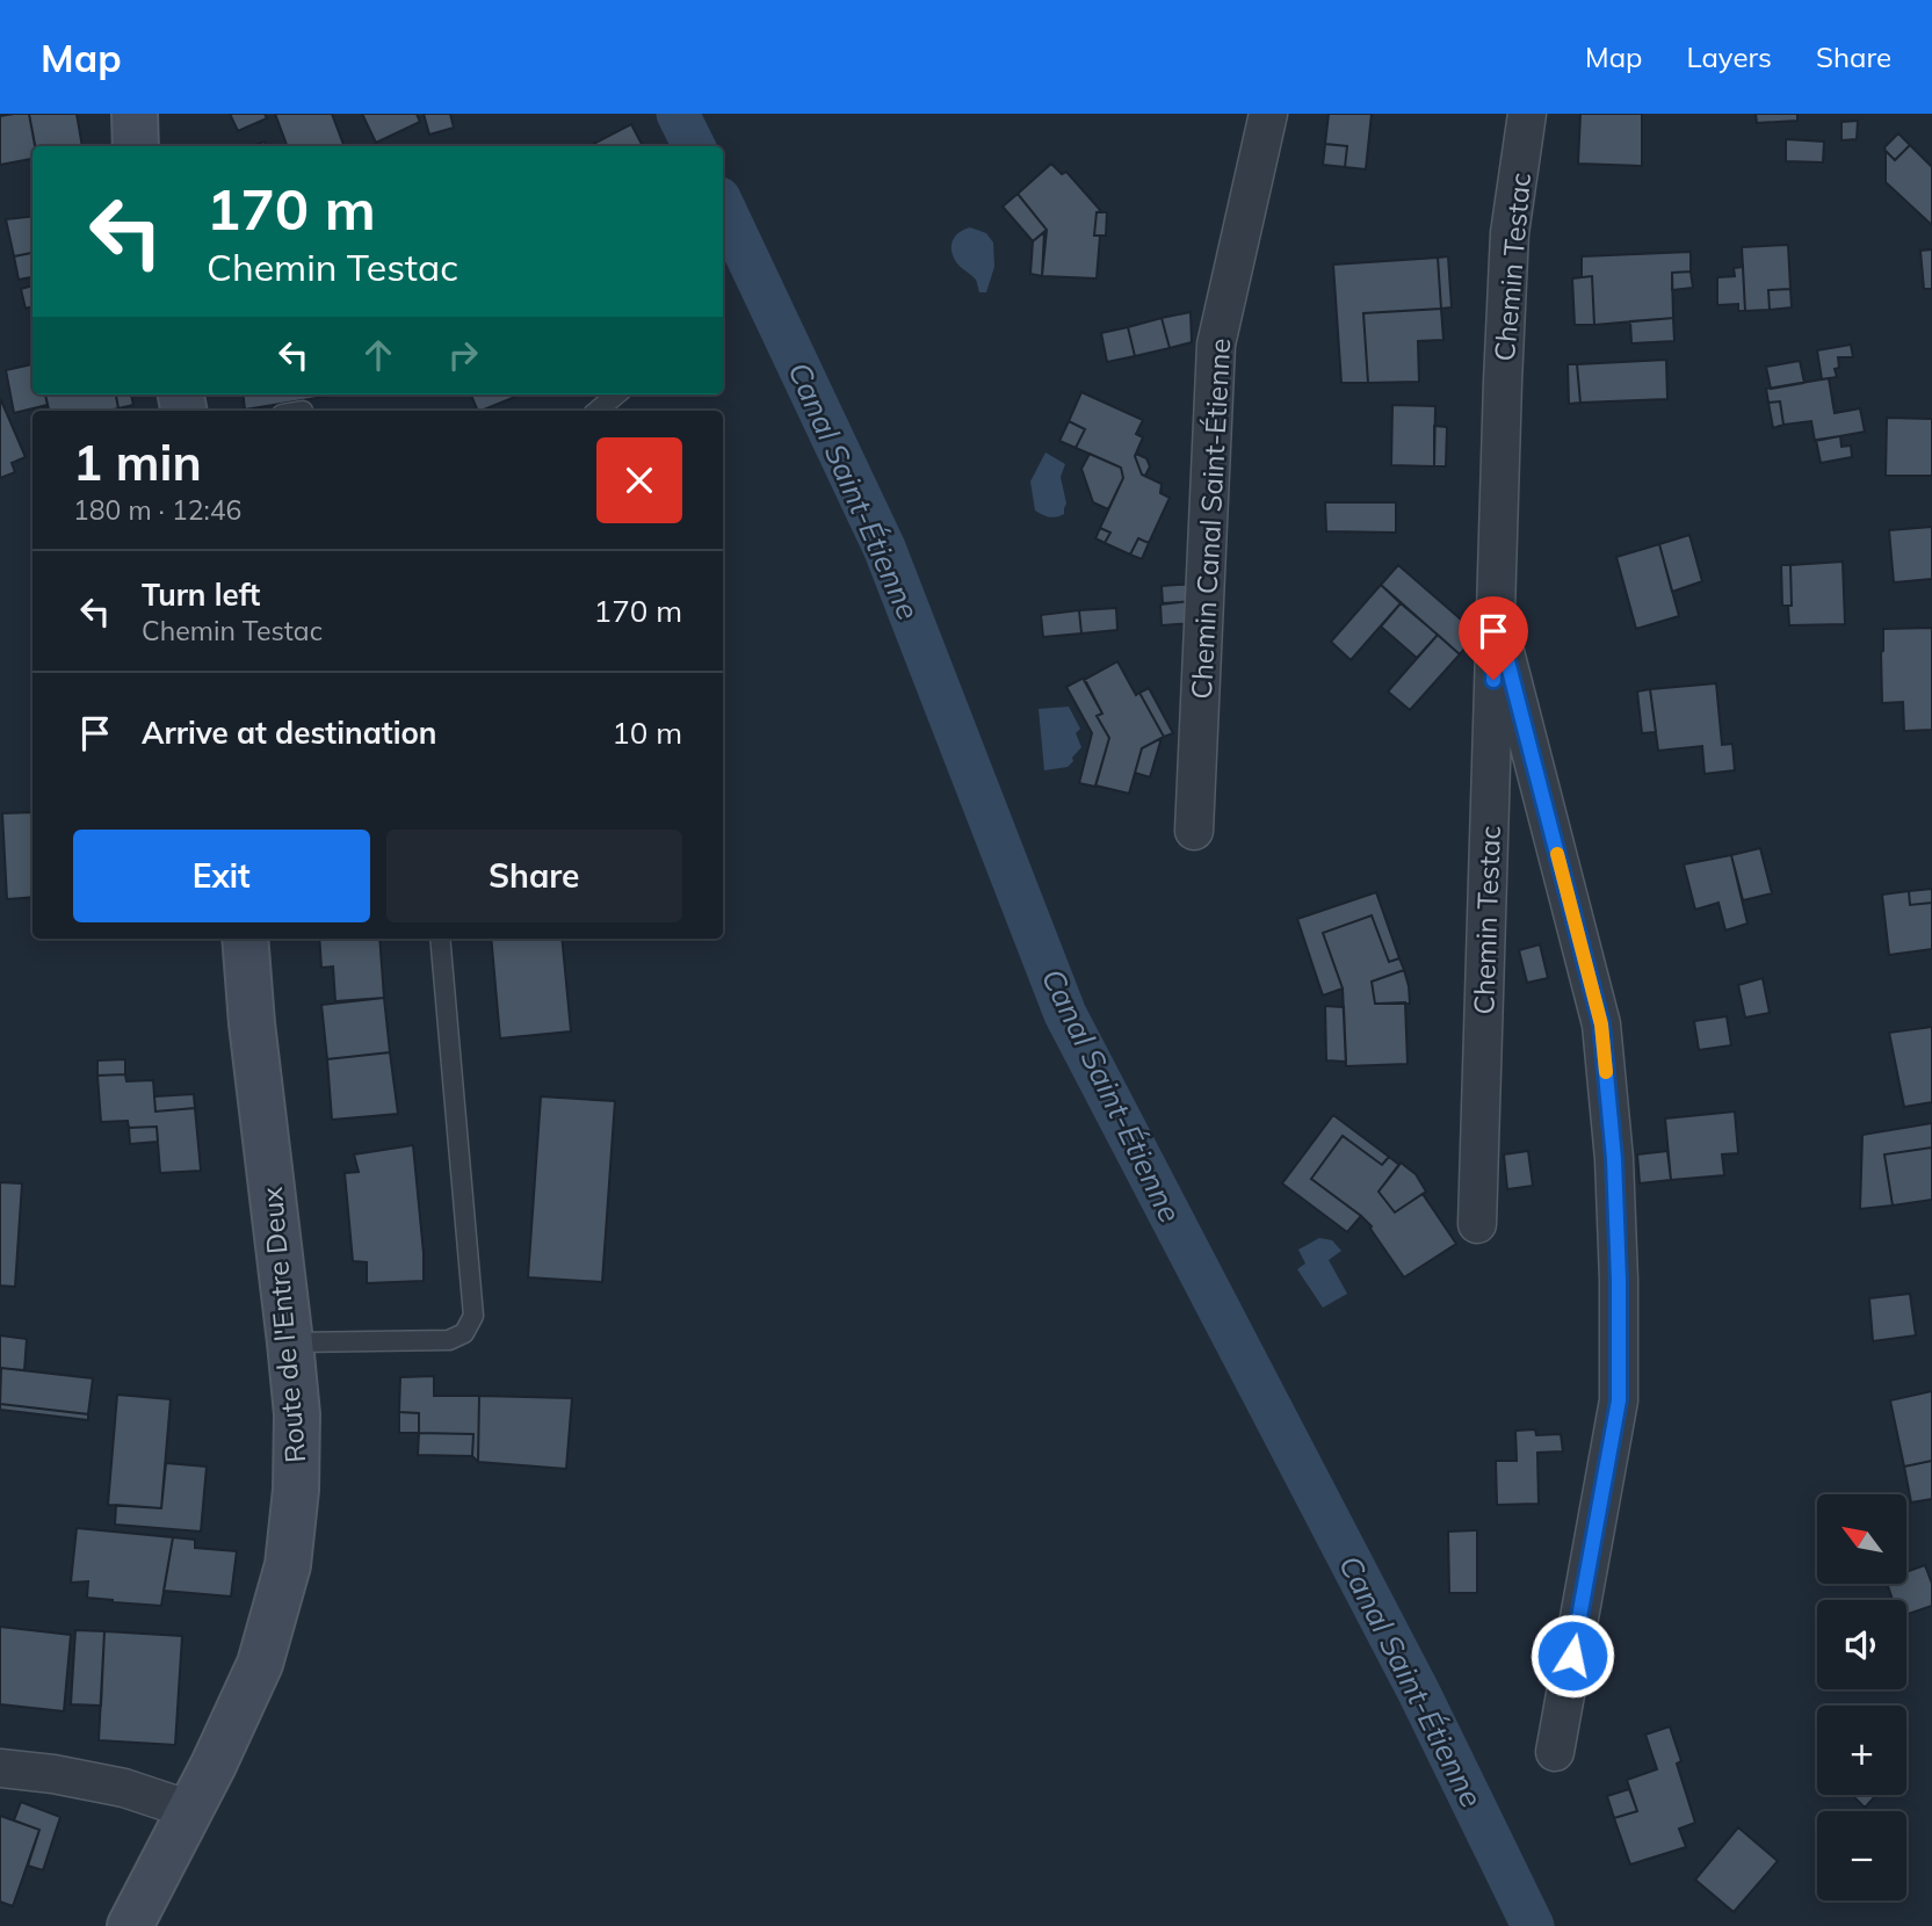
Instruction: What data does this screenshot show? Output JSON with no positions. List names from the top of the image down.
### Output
{
  "streets": {
    "main road": ["Route de l'Entre Deux"],
    "street": ["Chemin Testac", "Chemin Canal Saint-Étienne"]
  },
  "water": ["Canal Saint-Étienne"],
  "north": "top left",
  "page": {
    "header": "Map",
    "nav": ["Map", "Layers", "Share"],
    "turn": ["170 m", "Chemin Testac"],
    "heading": ["1 min", "180 m · 12:46"],
    "list": [
      {
        "name": "Turn left",
        "note": "Chemin Testac",
        "value": "170 m"
      },
      {
        "name": "Arrive at destination",
        "value": "10 m"
      }
    ],
    "buttons": ["Exit", "Share"],
    "map_buttons": ["+", "−"]
  }
}
